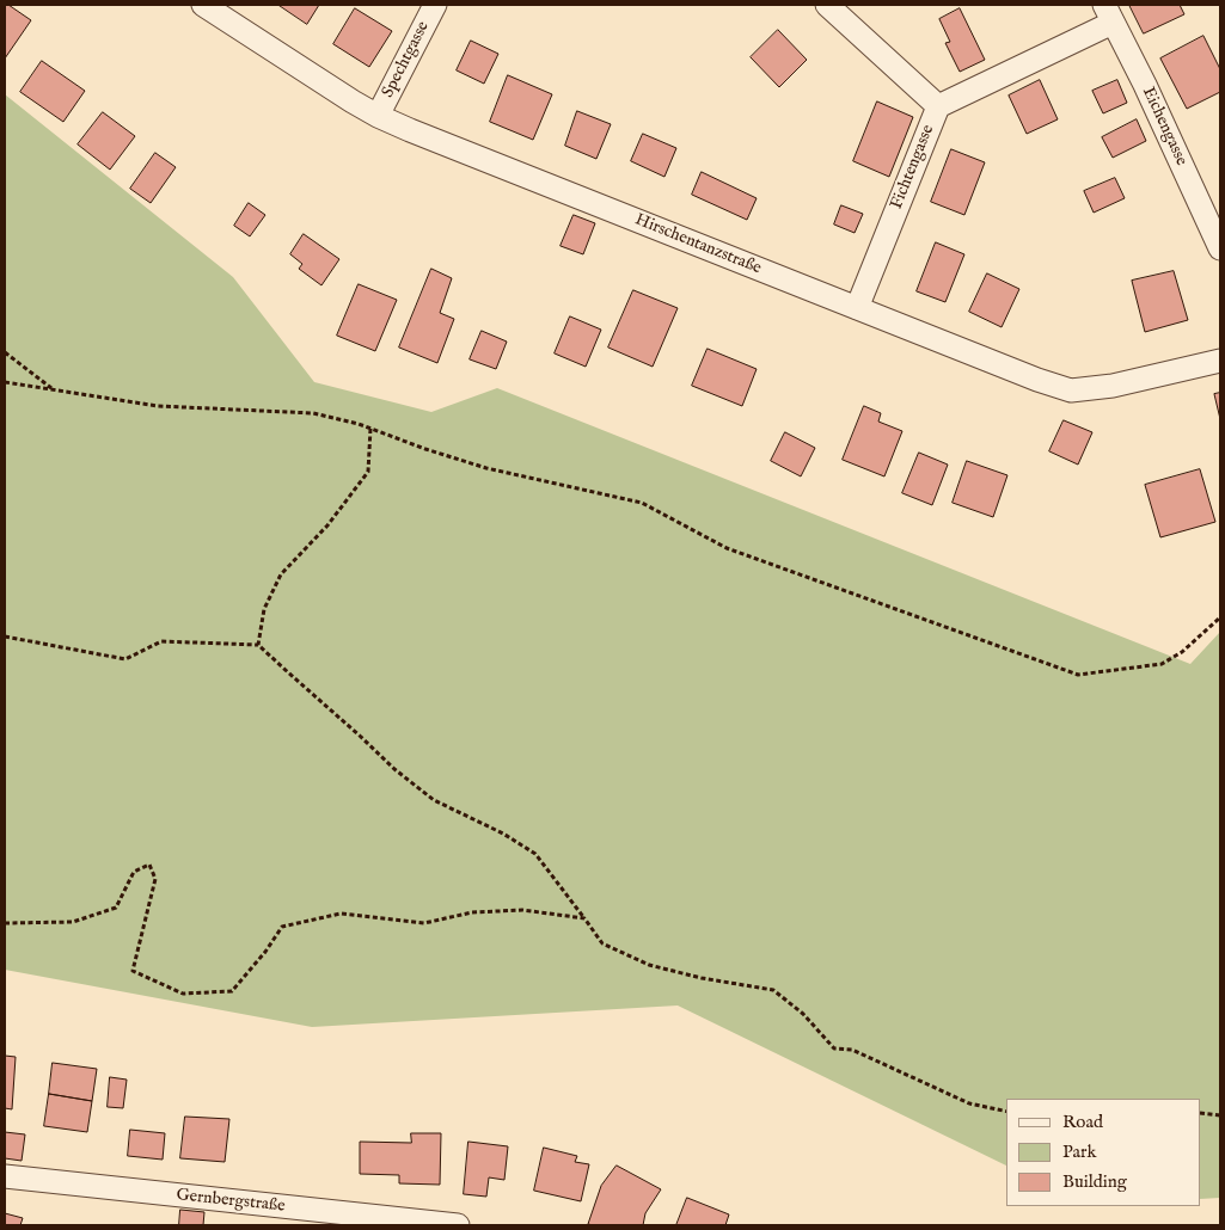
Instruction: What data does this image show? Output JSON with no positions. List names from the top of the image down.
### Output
{
  "streets": {
    "street": [
      "Spechtgasse",
      "Eichengasse",
      "Fichtengasse",
      "Hirschentanzstraße",
      "Gernbergstraße"
    ]
  },
  "crossings": [
    ["Spechtgasse", "Hirschentanzstraße"],
    ["Eichengasse", "Fichtengasse"],
    ["Fichtengasse", "Hirschentanzstraße"]
  ],
  "legend": ["Road", "Park", "Building"]
}
